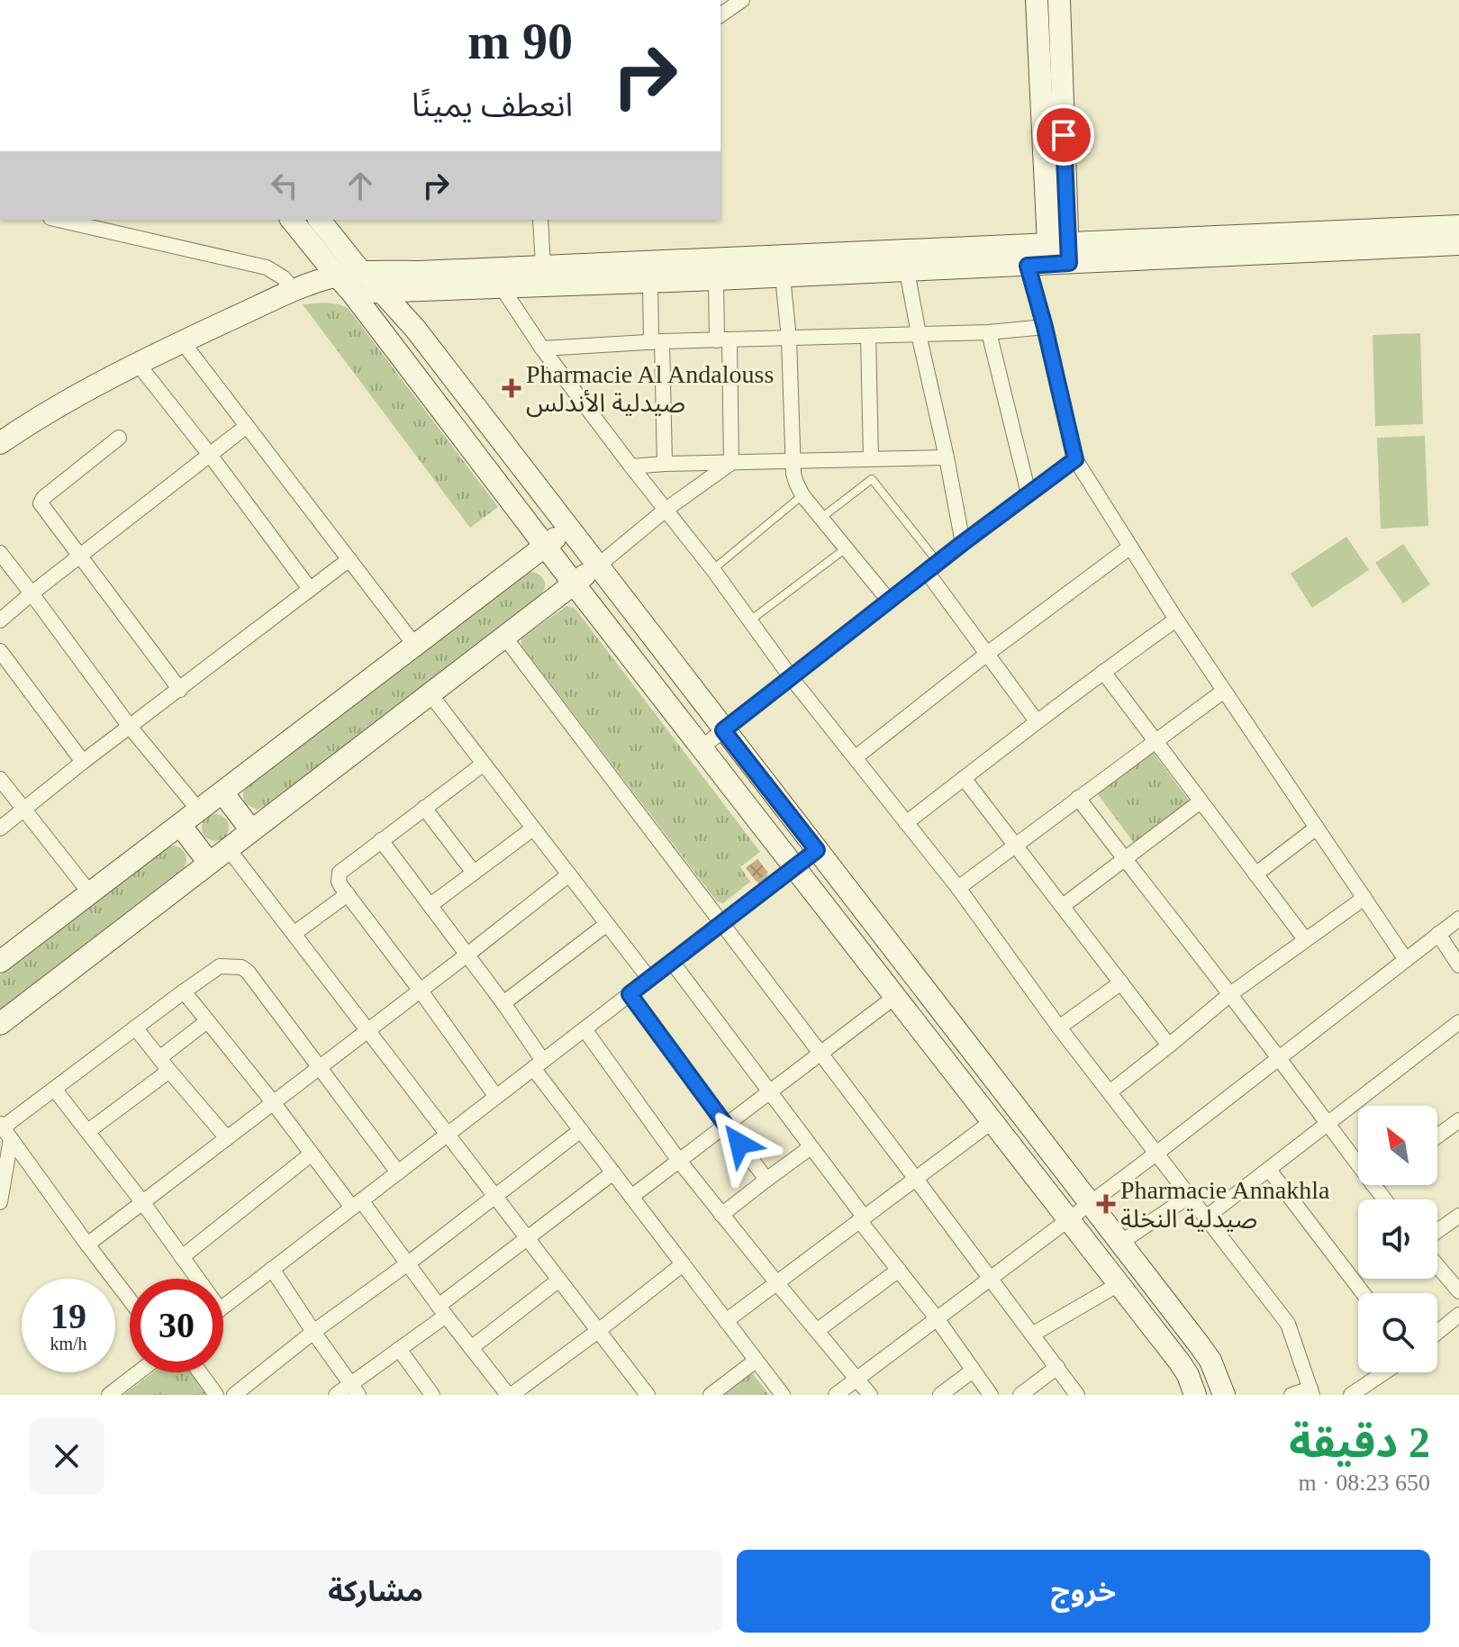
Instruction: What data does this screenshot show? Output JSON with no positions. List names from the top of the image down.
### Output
{
  "places": {
    "health": ["Pharmacie Al Andalouss صيدلية الأندلس", "Pharmacie Annakhla صيدلية النخلة"]
  },
  "north": "top left",
  "page": {
    "turn": ["90 m", "انعطف يمينًا"],
    "speed": "19 km/h",
    "limit": "30",
    "heading": ["2 دقيقة", "650 m · 08:23"],
    "buttons": ["خروج", "مشاركة"]
  }
}
